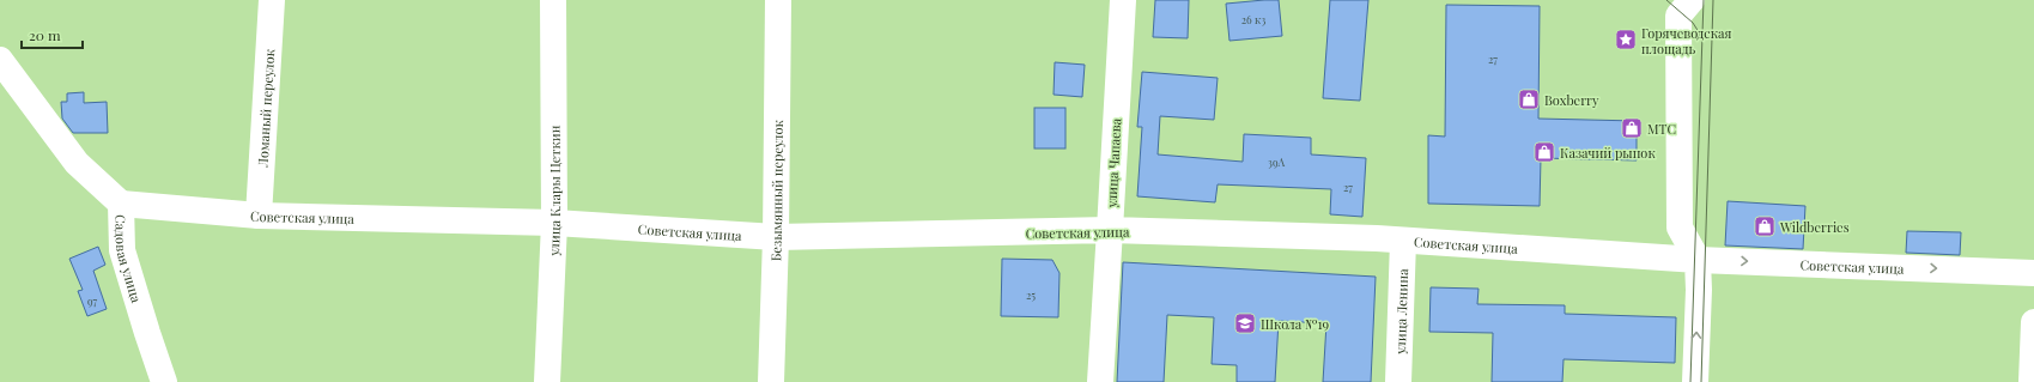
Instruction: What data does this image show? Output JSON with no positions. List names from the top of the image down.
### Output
{
  "streets": {
    "street": [
      "Ломаный переулок",
      "улица Чапаева",
      "улица Клары Цеткин",
      "Безымянный переулок",
      "Советская улица",
      "Садовая улица",
      "улица Ленина"
    ]
  },
  "crossings": [
    ["Ломаный переулок", "Советская улица"],
    ["улица Чапаева", "Советская улица"],
    ["улица Клары Цеткин", "Советская улица"],
    ["Безымянный переулок", "Советская улица"],
    ["Советская улица", "Садовая улица"],
    ["Советская улица", "улица Ленина"]
  ],
  "places": {
    "place": ["Горячеводская площадь"],
    "shop": [
      "Boxberry",
      "МТС",
      "Казачий рынок",
      "Wildberries"
    ],
    "school or university": ["Школа №19"]
  },
  "house_numbers": [
    "26 к3",
    "27",
    "39А",
    "27",
    "25",
    "97"
  ],
  "scale_bar": "20 m"
}
